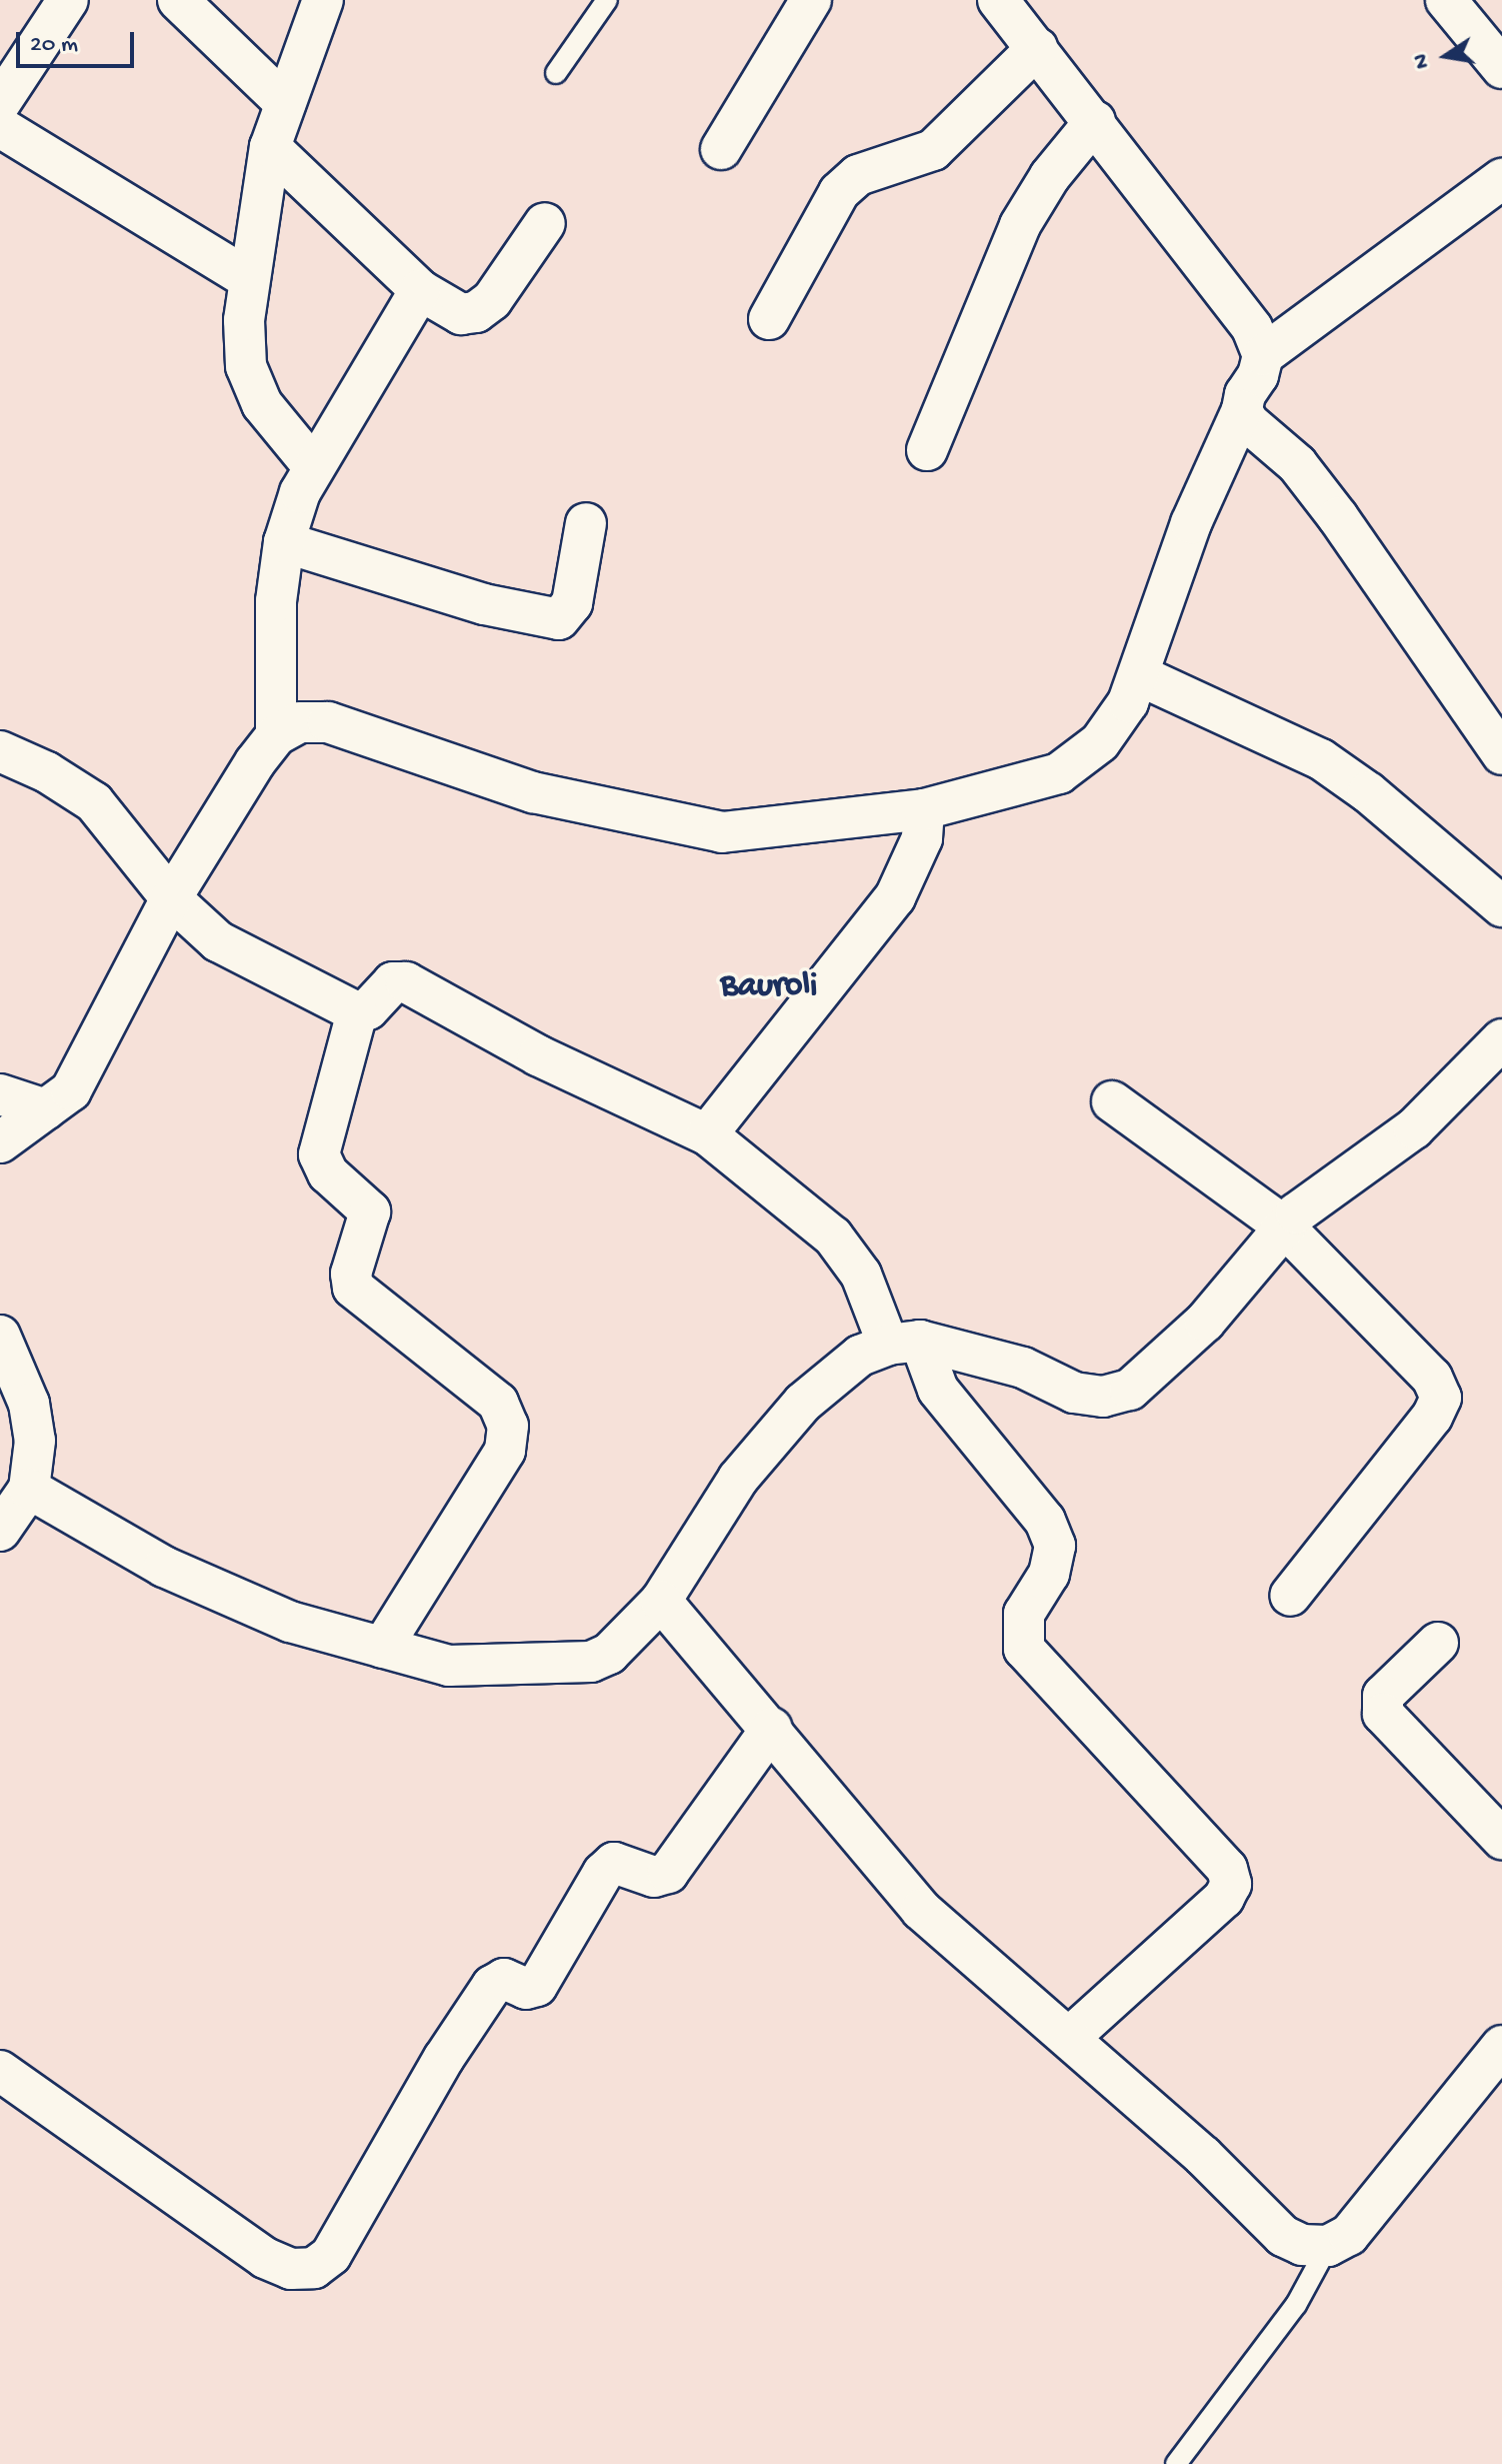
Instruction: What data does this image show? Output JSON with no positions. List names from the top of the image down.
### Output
{
  "districts": ["Bauroli"],
  "scale_bar": "20 m",
  "north": "left"
}
